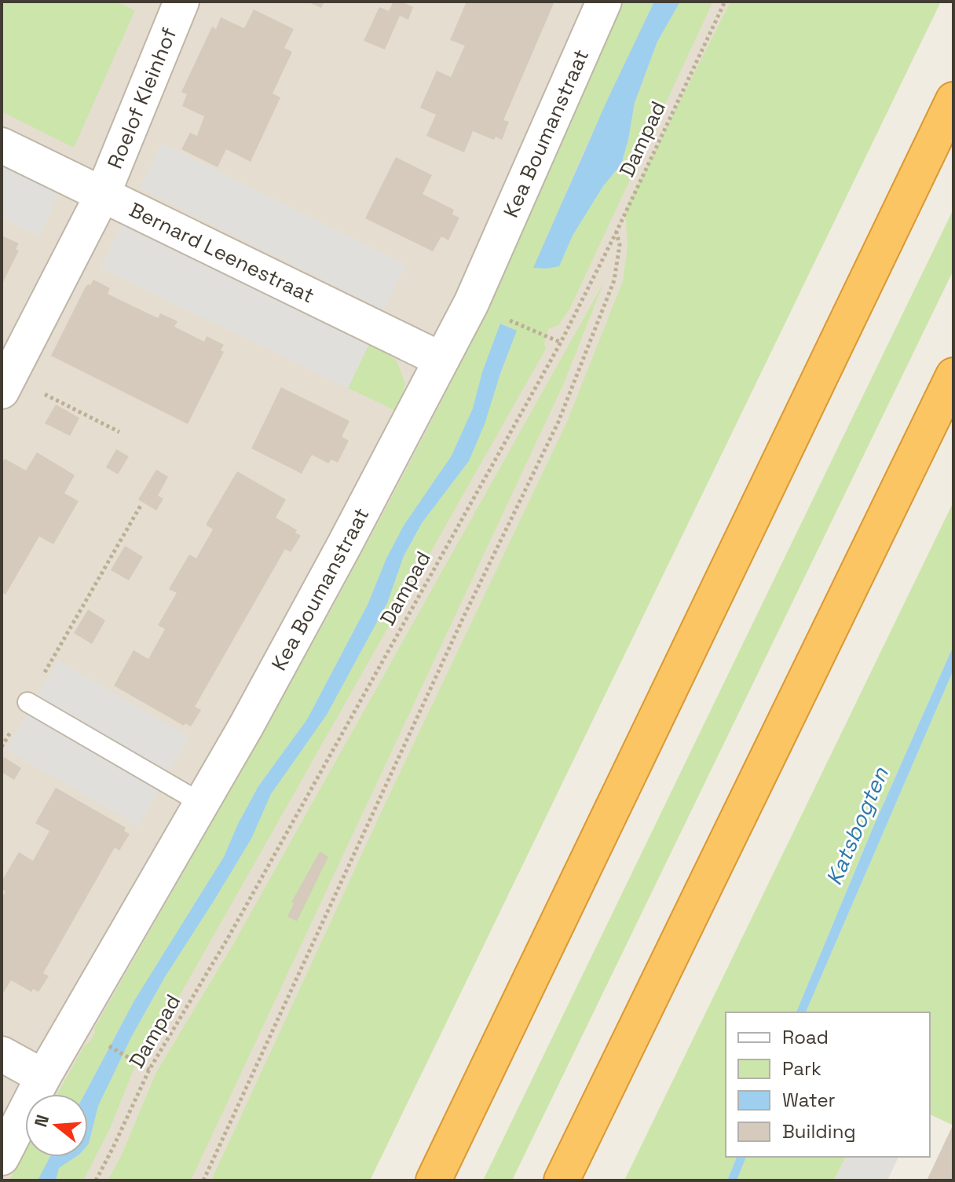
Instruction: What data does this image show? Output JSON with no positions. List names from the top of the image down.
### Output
{
  "streets": {
    "street": ["Roelof Kleinhof", "Kea Boumanstraat", "Bernard Leenestraat"],
    "path": ["Dampad"]
  },
  "crossings": [
    ["Roelof Kleinhof", "Bernard Leenestraat"],
    ["Kea Boumanstraat", "Bernard Leenestraat"]
  ],
  "water": ["Katsbogten"],
  "legend": [
    "Road",
    "Park",
    "Water",
    "Building"
  ],
  "north": "left"
}
